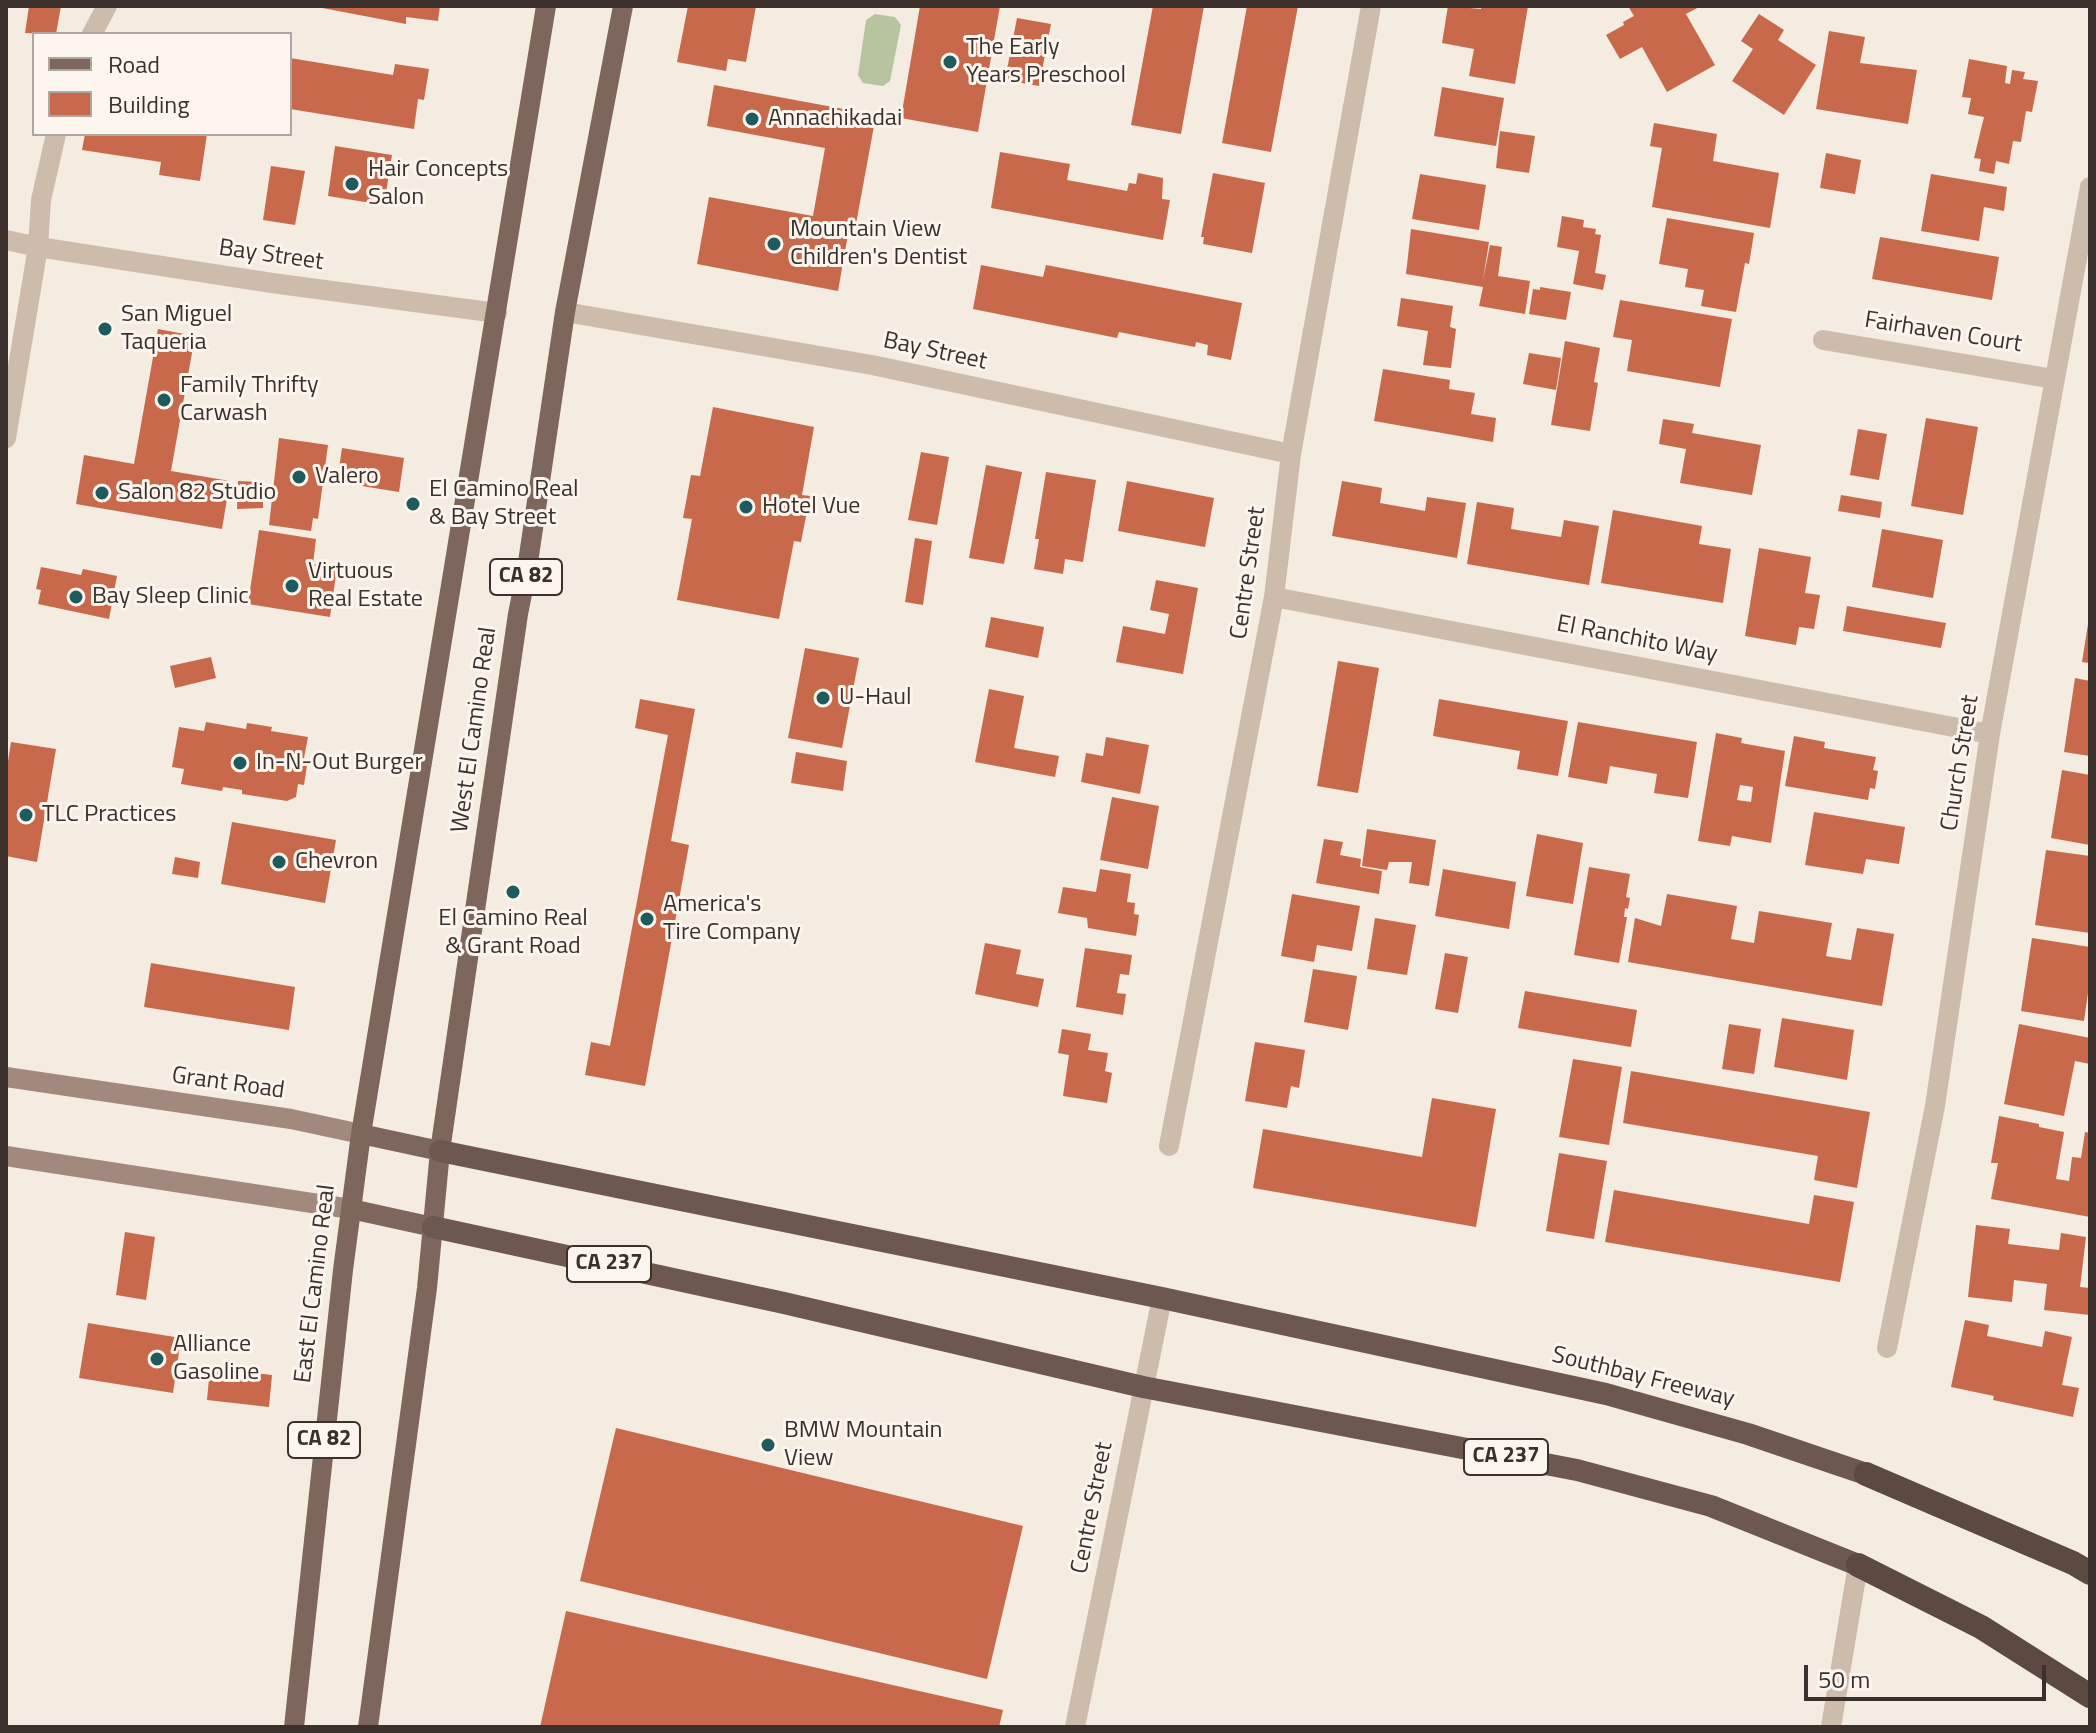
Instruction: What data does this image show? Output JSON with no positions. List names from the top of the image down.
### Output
{
  "streets": {
    "highway": ["CA 237", "Southbay Freeway"],
    "main road": [
      "CA 82",
      "West El Camino Real",
      "Grant Road",
      "East El Camino Real"
    ],
    "street": [
      "Bay Street",
      "Fairhaven Court",
      "Centre Street",
      "El Ranchito Way",
      "Church Street"
    ]
  },
  "crossings": [
    ["Bay Street", "Centre Street"],
    ["Bay Street", "West El Camino Real"],
    ["Fairhaven Court", "Church Street"],
    ["Centre Street", "El Ranchito Way"],
    ["Centre Street", "CA 237"],
    ["Centre Street", "Southbay Freeway"],
    ["CA 82", "West El Camino Real"],
    ["CA 82", "CA 237"],
    ["El Ranchito Way", "Church Street"],
    ["West El Camino Real", "Grant Road"],
    ["West El Camino Real", "CA 237"],
    ["West El Camino Real", "East El Camino Real"],
    ["West El Camino Real", "Southbay Freeway"],
    ["Grant Road", "East El Camino Real"],
    ["Grant Road", "Southbay Freeway"],
    ["CA 237", "East El Camino Real"]
  ],
  "places": [
    "The Early Years Preschool",
    "Annachikadai",
    "Hair Concepts Salon",
    "Mountain View Children's Dentist",
    "San Miguel Taqueria",
    "Family Thrifty Carwash",
    "Valero",
    "Salon 82 Studio",
    "El Camino Real & Bay Street",
    "Hotel Vue",
    "Virtuous Real Estate",
    "Bay Sleep Clinic",
    "U-Haul",
    "In-N-Out Burger",
    "TLC Practices",
    "Chevron",
    "El Camino Real & Grant Road",
    "America's Tire Company",
    "Alliance Gasoline",
    "BMW Mountain View"
  ],
  "legend": ["Road", "Building"],
  "scale_bar": "50 m"
}
